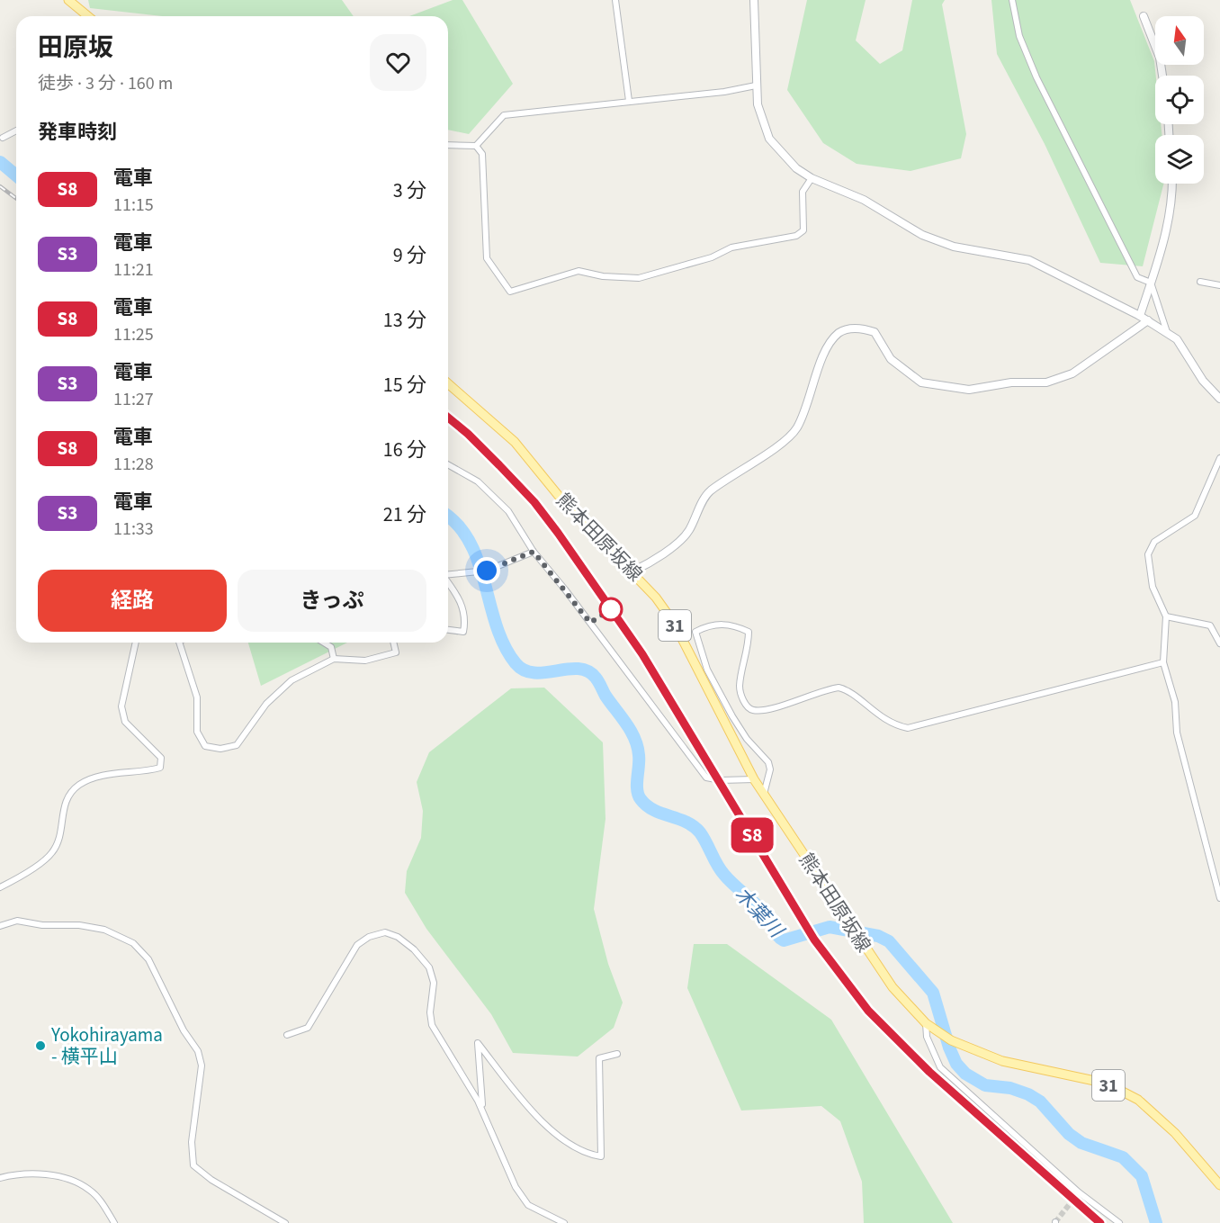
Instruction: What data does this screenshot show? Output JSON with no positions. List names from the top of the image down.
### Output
{
  "streets": {
    "main road": ["熊本田原坂線", "31"]
  },
  "water": ["木葉川"],
  "places": ["Yokohirayama - 横平山"],
  "north": "top",
  "page": {
    "on_map": "S8",
    "heading": [
      ["田原坂", "徒歩 · 3 分 · 160 m"],
      "発車時刻"
    ],
    "list": [
      {
        "mark": "S8",
        "name": "電車",
        "note": "11:15",
        "value": "3 分"
      },
      {
        "mark": "S3",
        "name": "電車",
        "note": "11:21",
        "value": "9 分"
      },
      {
        "mark": "S8",
        "name": "電車",
        "note": "11:25",
        "value": "13 分"
      },
      {
        "mark": "S3",
        "name": "電車",
        "note": "11:27",
        "value": "15 分"
      },
      {
        "mark": "S8",
        "name": "電車",
        "note": "11:28",
        "value": "16 分"
      },
      {
        "mark": "S3",
        "name": "電車",
        "note": "11:33",
        "value": "21 分"
      }
    ],
    "buttons": ["経路", "きっぷ"]
  }
}
